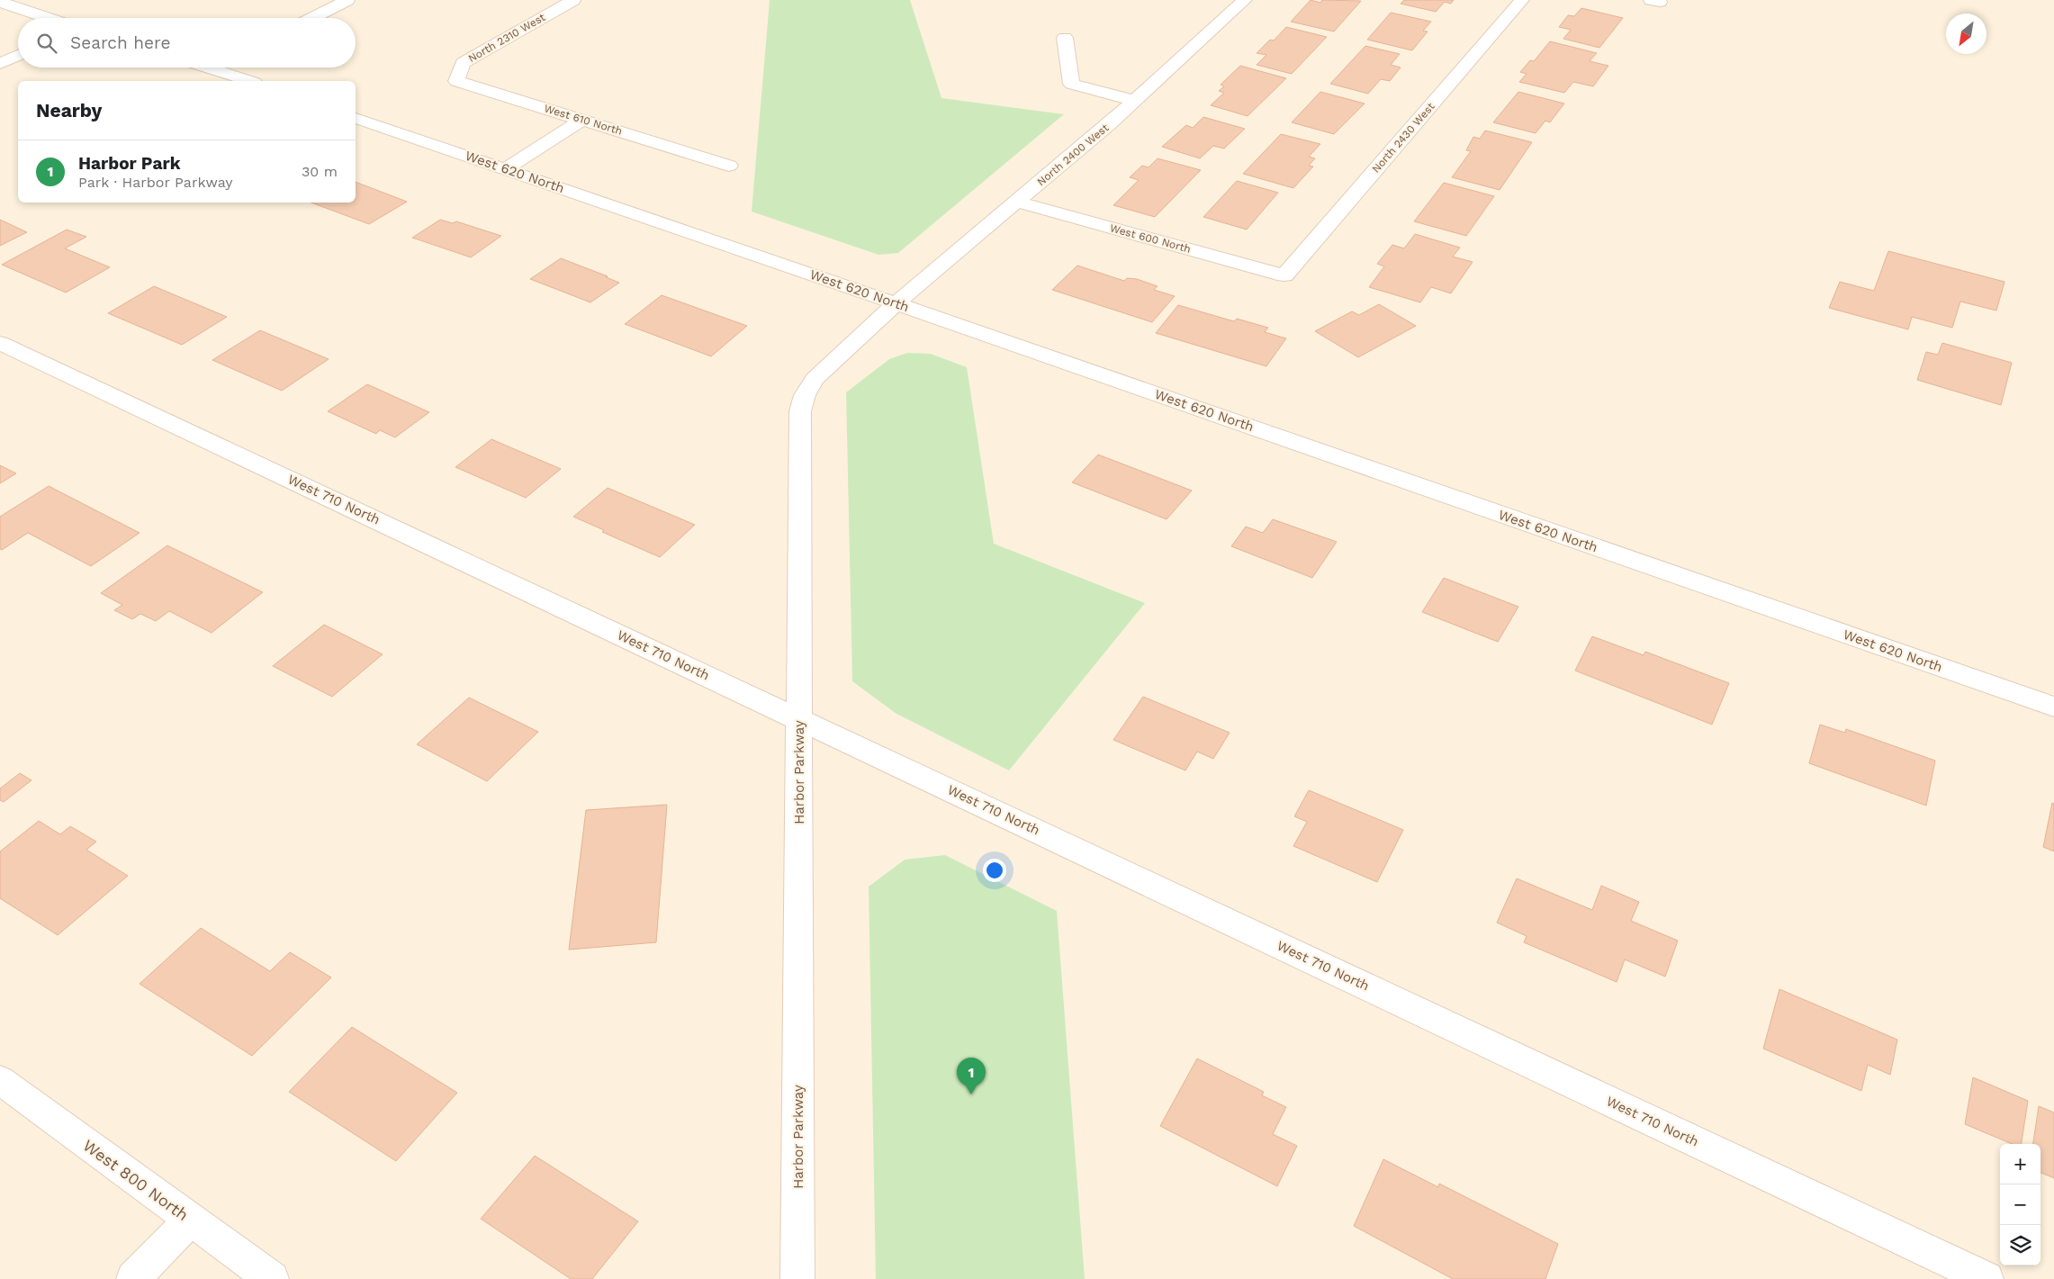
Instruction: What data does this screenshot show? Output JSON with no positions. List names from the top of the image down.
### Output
{
  "streets": {
    "street": [
      "North 2310 West",
      "West 610 North",
      "North 2430 West",
      "North 2400 West",
      "West 620 North",
      "West 600 North",
      "West 710 North",
      "Harbor Parkway",
      "West 800 North"
    ]
  },
  "crossings": [
    ["North 2310 West", "West 610 North"],
    ["North 2430 West", "West 600 North"],
    ["North 2400 West", "West 620 North"],
    ["North 2400 West", "West 600 North"],
    ["North 2400 West", "Harbor Parkway"],
    ["West 620 North", "Harbor Parkway"],
    ["West 710 North", "Harbor Parkway"]
  ],
  "north": "bottom left",
  "page": {
    "search": "Search here",
    "heading": "Nearby",
    "list": [
      {
        "mark": "1",
        "name": "Harbor Park",
        "note": "Park · Harbor Parkway",
        "value": "30 m"
      }
    ],
    "pins": "1",
    "map_buttons": ["+", "−"]
  }
}
